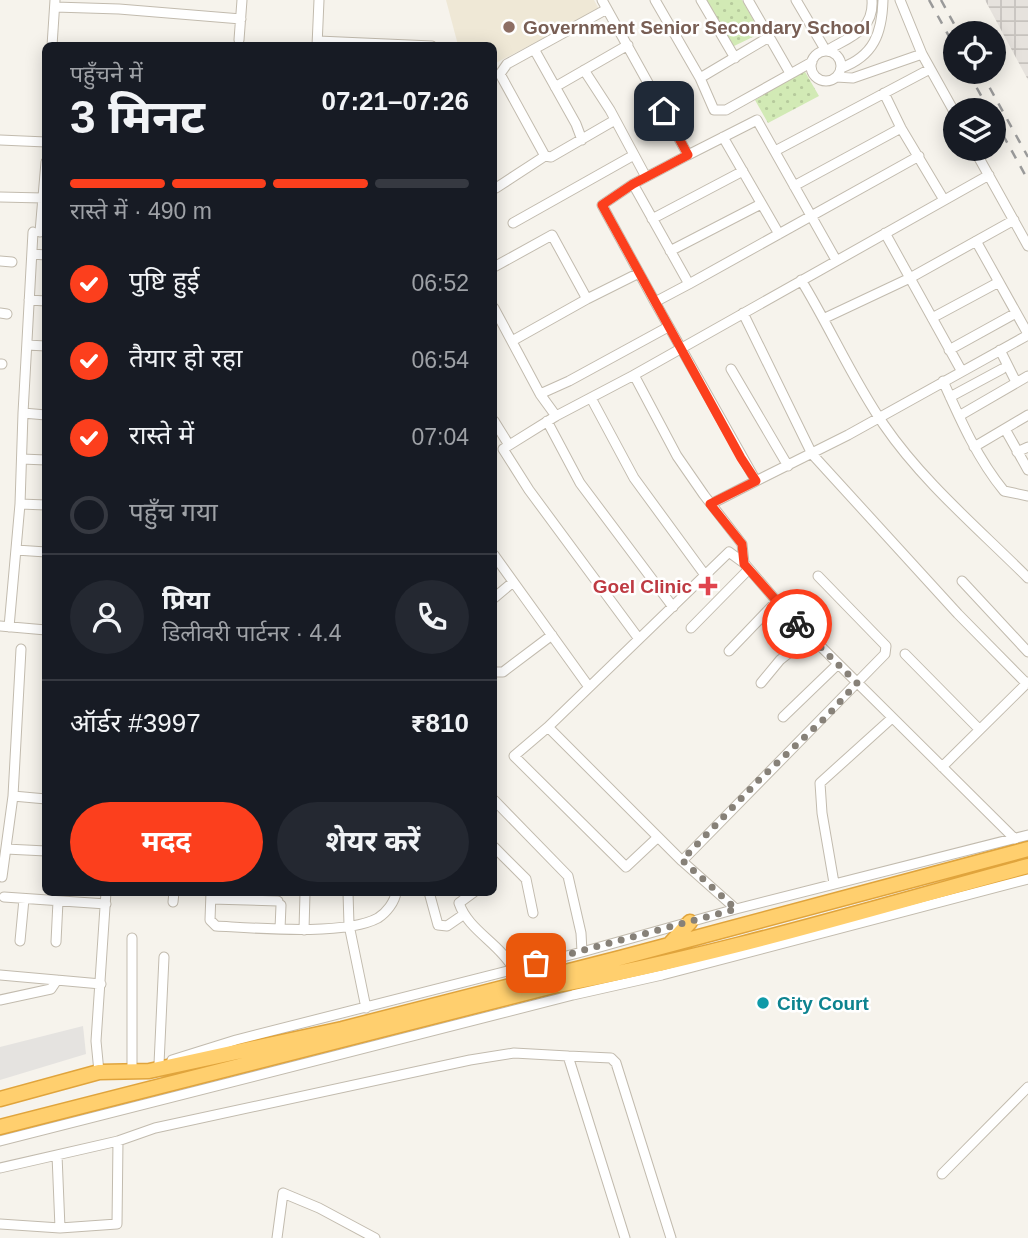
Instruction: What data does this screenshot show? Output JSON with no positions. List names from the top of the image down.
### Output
{
  "places": {
    "other": ["Government Senior Secondary School", "City Court"],
    "health": ["Goel Clinic"]
  },
  "page": {
    "heading": ["3 मिनट", "पहुँचने में", "07:21–07:26"],
    "panel": [
      "प्रिया",
      "डिलीवरी पार्टनर · 4.4",
      "ऑर्डर #3997",
      "₹810"
    ],
    "bar": "रास्ते में · 490 m",
    "list": [
      ["पुष्टि हुई", "06:52"],
      ["तैयार हो रहा", "06:54"],
      ["रास्ते में", "07:04"],
      "पहुँच गया"
    ],
    "buttons": ["मदद", "शेयर करें"]
  }
}
